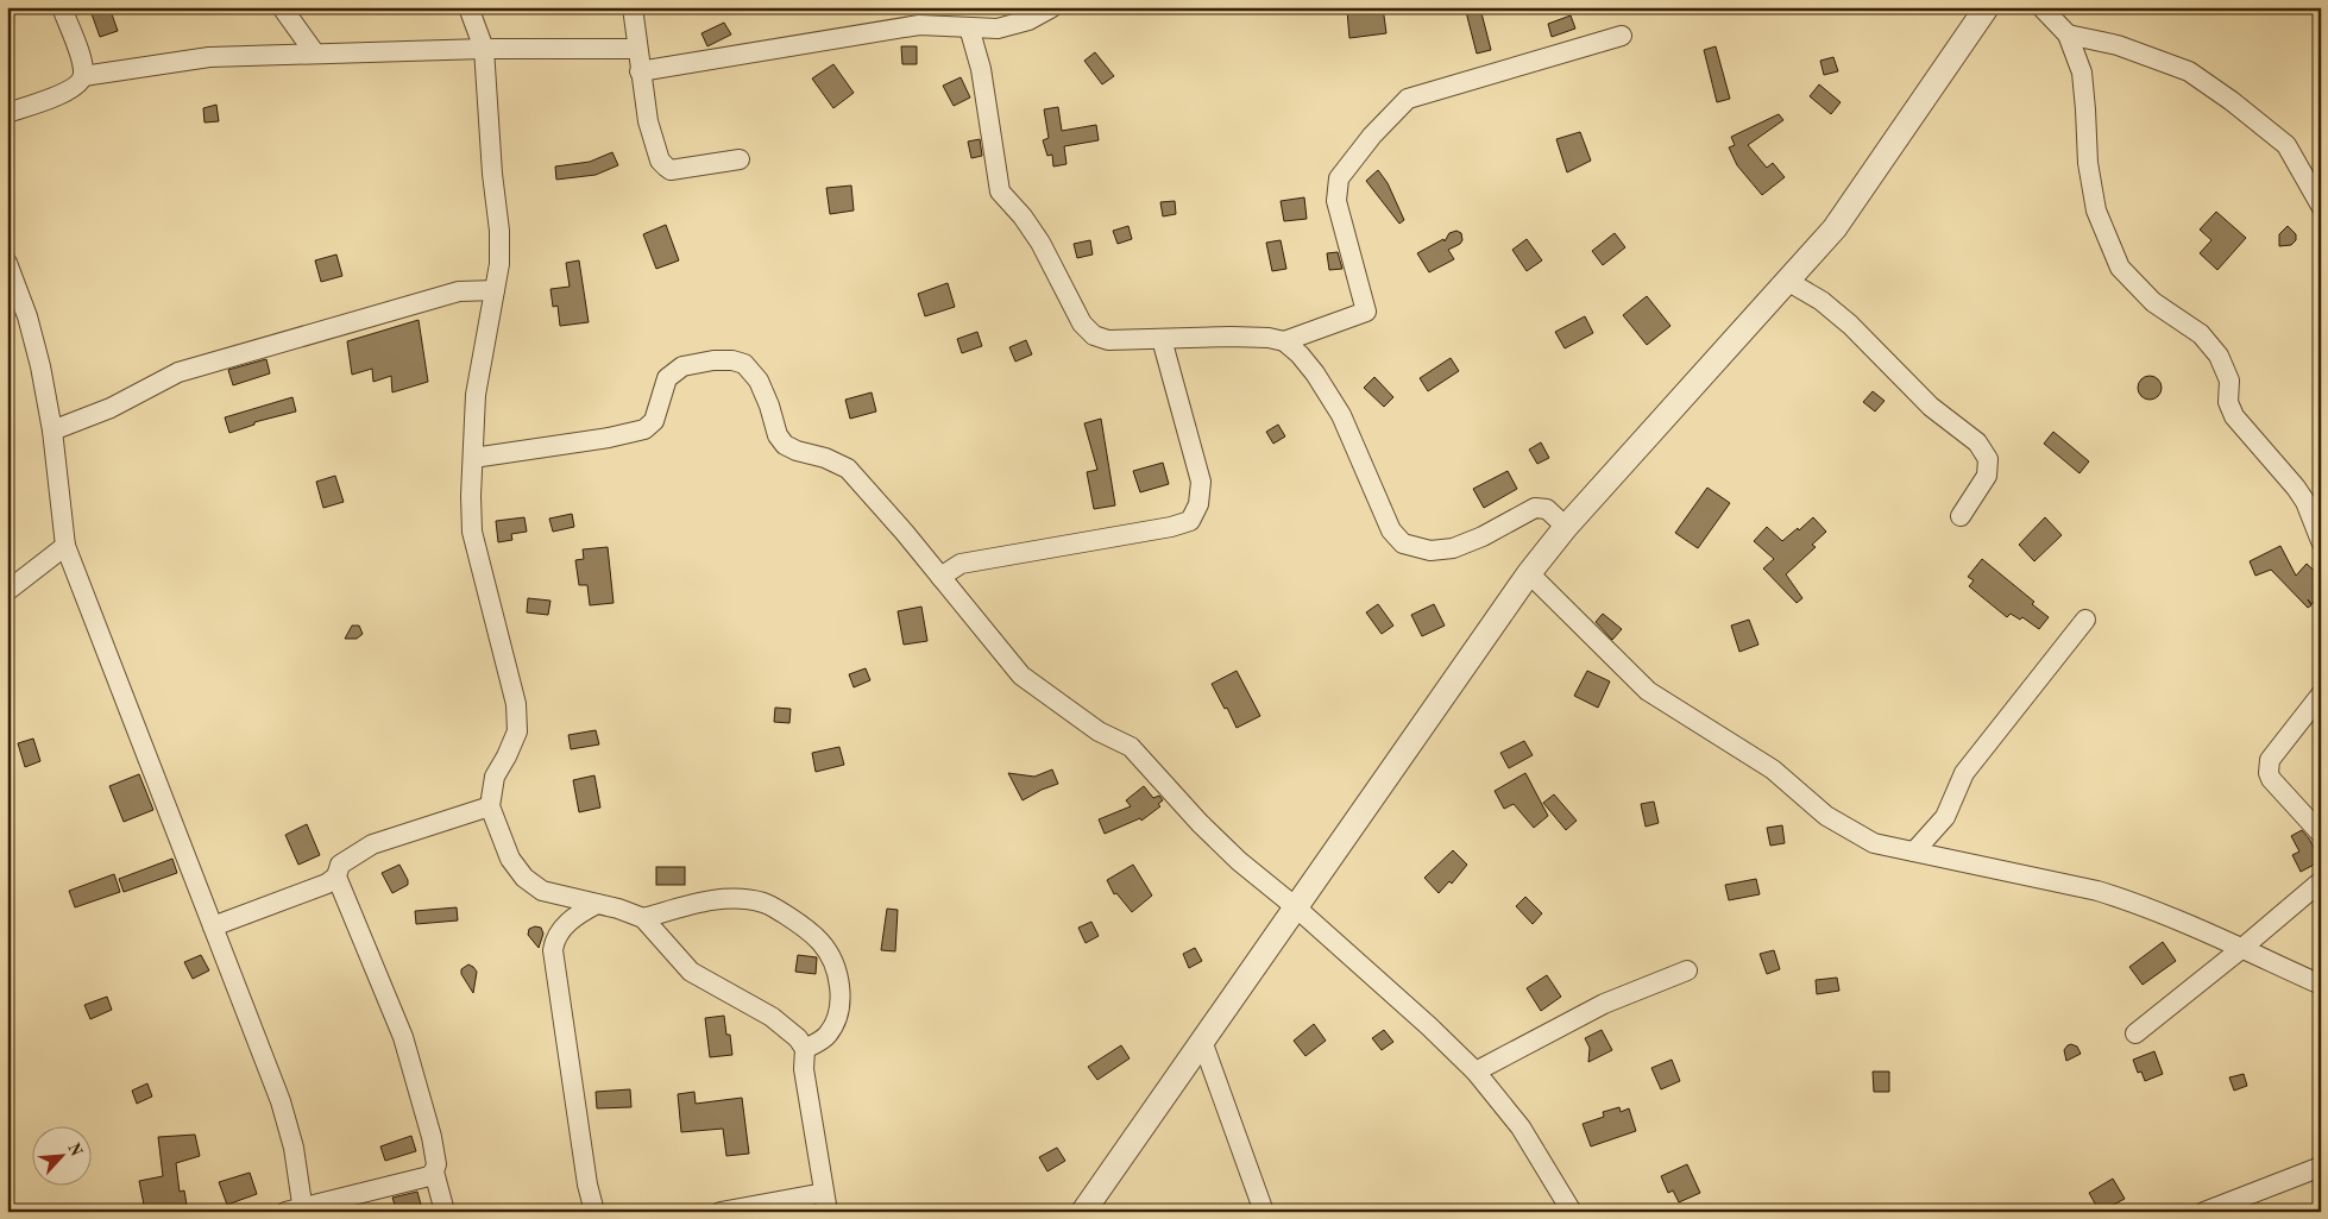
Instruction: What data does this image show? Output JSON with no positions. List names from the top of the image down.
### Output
{
  "north": "top right"
}
